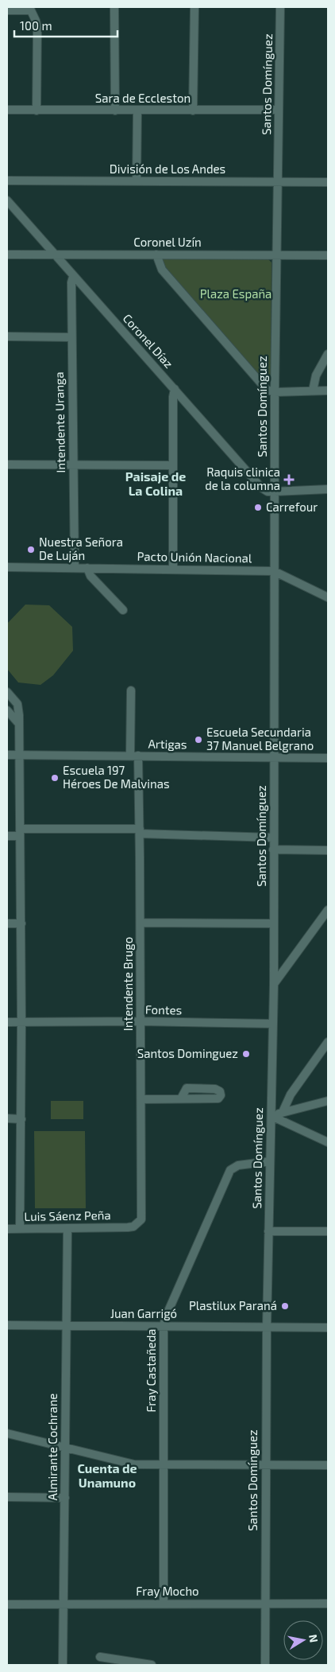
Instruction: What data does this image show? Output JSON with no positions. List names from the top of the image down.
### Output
{
  "streets": {
    "street": [
      "Santos Domínguez",
      "Sara de Eccleston",
      "División de Los Andes",
      "Coronel Uzín",
      "Coronel Díaz",
      "Intendente Uranga",
      "Pacto Unión Nacional",
      "Artigas",
      "Intendente Brugo",
      "Fontes",
      "Luis Sáenz Peña",
      "Juan Garrigó",
      "Fray Castañeda",
      "Almirante Cochrane",
      "Fray Mocho"
    ]
  },
  "crossings": [
    ["Santos Domínguez", "Sara de Eccleston"],
    ["Santos Domínguez", "División de Los Andes"],
    ["Santos Domínguez", "Coronel Uzín"],
    ["Santos Domínguez", "Coronel Díaz"],
    ["Santos Domínguez", "Pacto Unión Nacional"],
    ["Santos Domínguez", "Artigas"],
    ["Santos Domínguez", "Fontes"],
    ["Santos Domínguez", "Juan Garrigó"],
    ["Santos Domínguez", "Fray Castañeda"],
    ["Santos Domínguez", "Fray Mocho"],
    ["Coronel Uzín", "Coronel Díaz"],
    ["Coronel Díaz", "Intendente Uranga"],
    ["Intendente Uranga", "Pacto Unión Nacional"],
    ["Artigas", "Intendente Brugo"],
    ["Intendente Brugo", "Fontes"],
    ["Intendente Brugo", "Luis Sáenz Peña"],
    ["Luis Sáenz Peña", "Almirante Cochrane"],
    ["Juan Garrigó", "Fray Castañeda"],
    ["Juan Garrigó", "Almirante Cochrane"],
    ["Fray Castañeda", "Fray Mocho"],
    ["Almirante Cochrane", "Fray Mocho"]
  ],
  "districts": ["Paisaje de La Colina", "Cuenta de Unamuno"],
  "parks": ["Plaza España"],
  "places": {
    "health": ["Raquis clinica de la columna"],
    "other": [
      "Carrefour",
      "Nuestra Señora De Luján",
      "Escuela Secundaria 37 Manuel Belgrano",
      "Escuela 197 Héroes De Malvinas",
      "Santos Dominguez",
      "Plastilux Paraná"
    ]
  },
  "scale_bar": "100 m",
  "north": "right"
}
